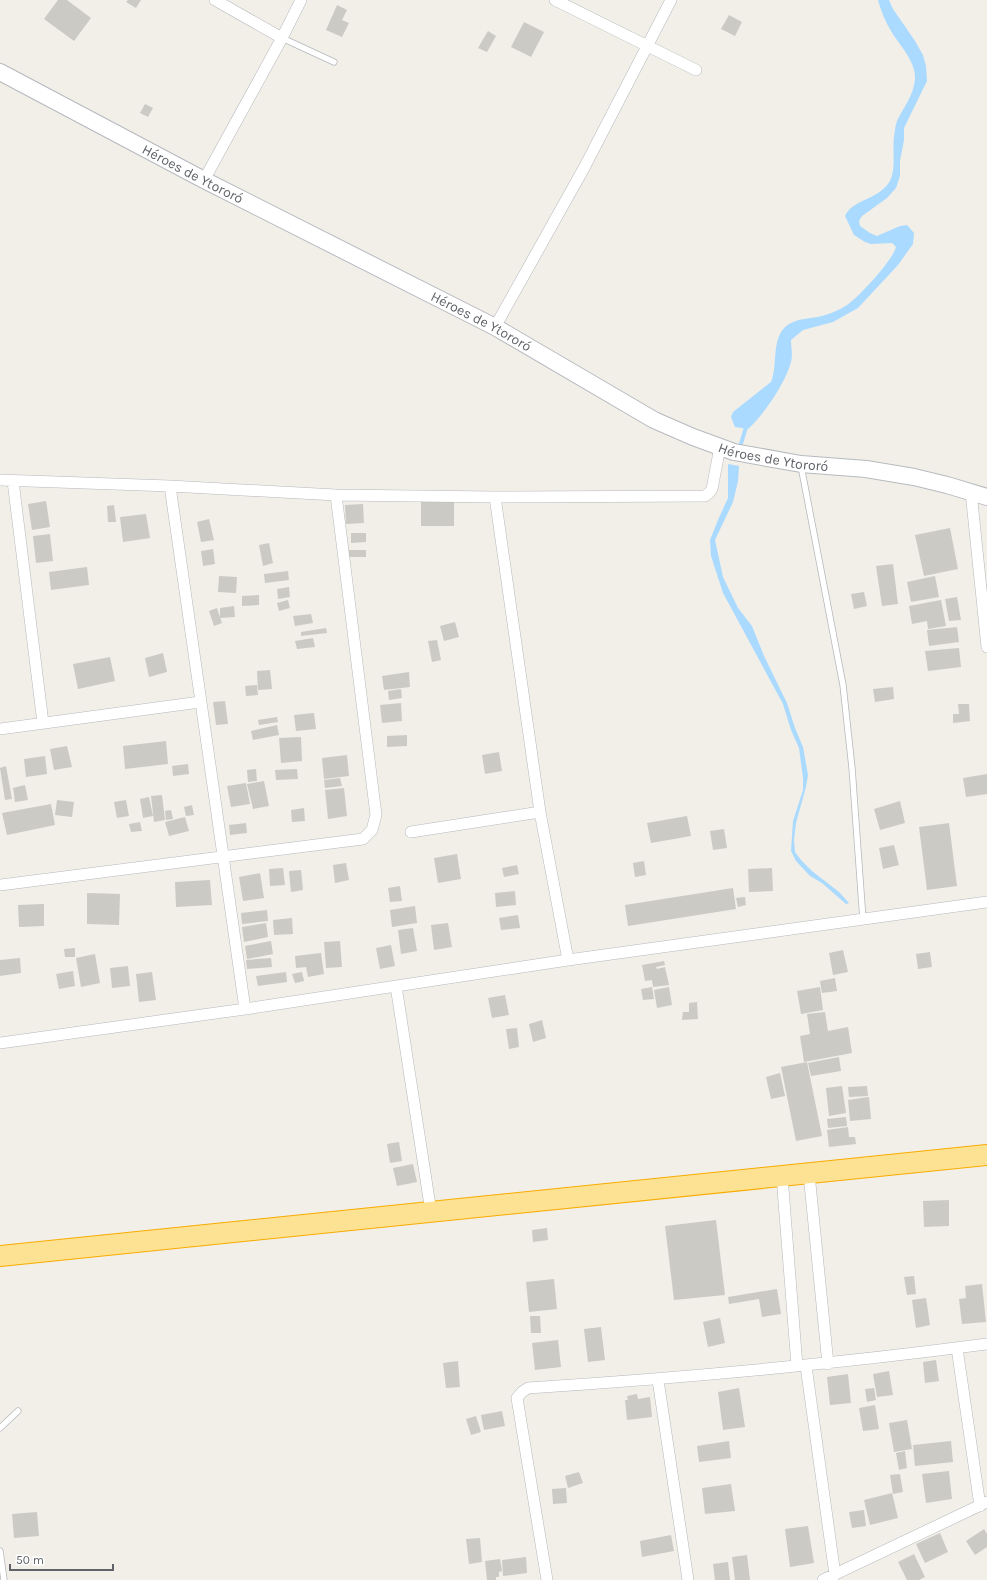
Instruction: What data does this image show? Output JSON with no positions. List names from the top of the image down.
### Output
{
  "streets": {
    "main road": ["Héroes de Ytororó"]
  },
  "scale_bar": "50 m"
}
